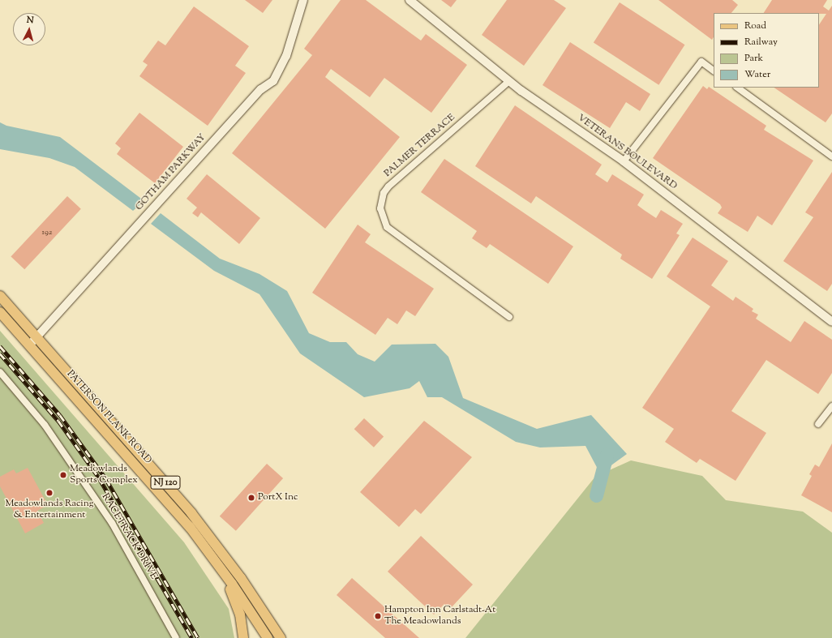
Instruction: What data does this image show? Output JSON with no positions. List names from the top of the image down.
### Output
{
  "streets": {
    "main road": ["PATERSON PLANK ROAD", "NJ 120"],
    "street": [
      "PALMER TERRACE",
      "VETERANS BOULEVARD",
      "GOTHAM PARKWAY",
      "RACETRACK DRIVE"
    ]
  },
  "crossings": [
    ["PALMER TERRACE", "VETERANS BOULEVARD"],
    ["GOTHAM PARKWAY", "PATERSON PLANK ROAD"]
  ],
  "places": [
    "Meadowlands Sports Complex",
    "Meadowlands Racing & Entertainment",
    "PortX Inc",
    "Hampton Inn Carlstadt-At The Meadowlands"
  ],
  "house_numbers": ["192"],
  "legend": [
    "Road",
    "Railway",
    "Park",
    "Water"
  ],
  "north": "top"
}
